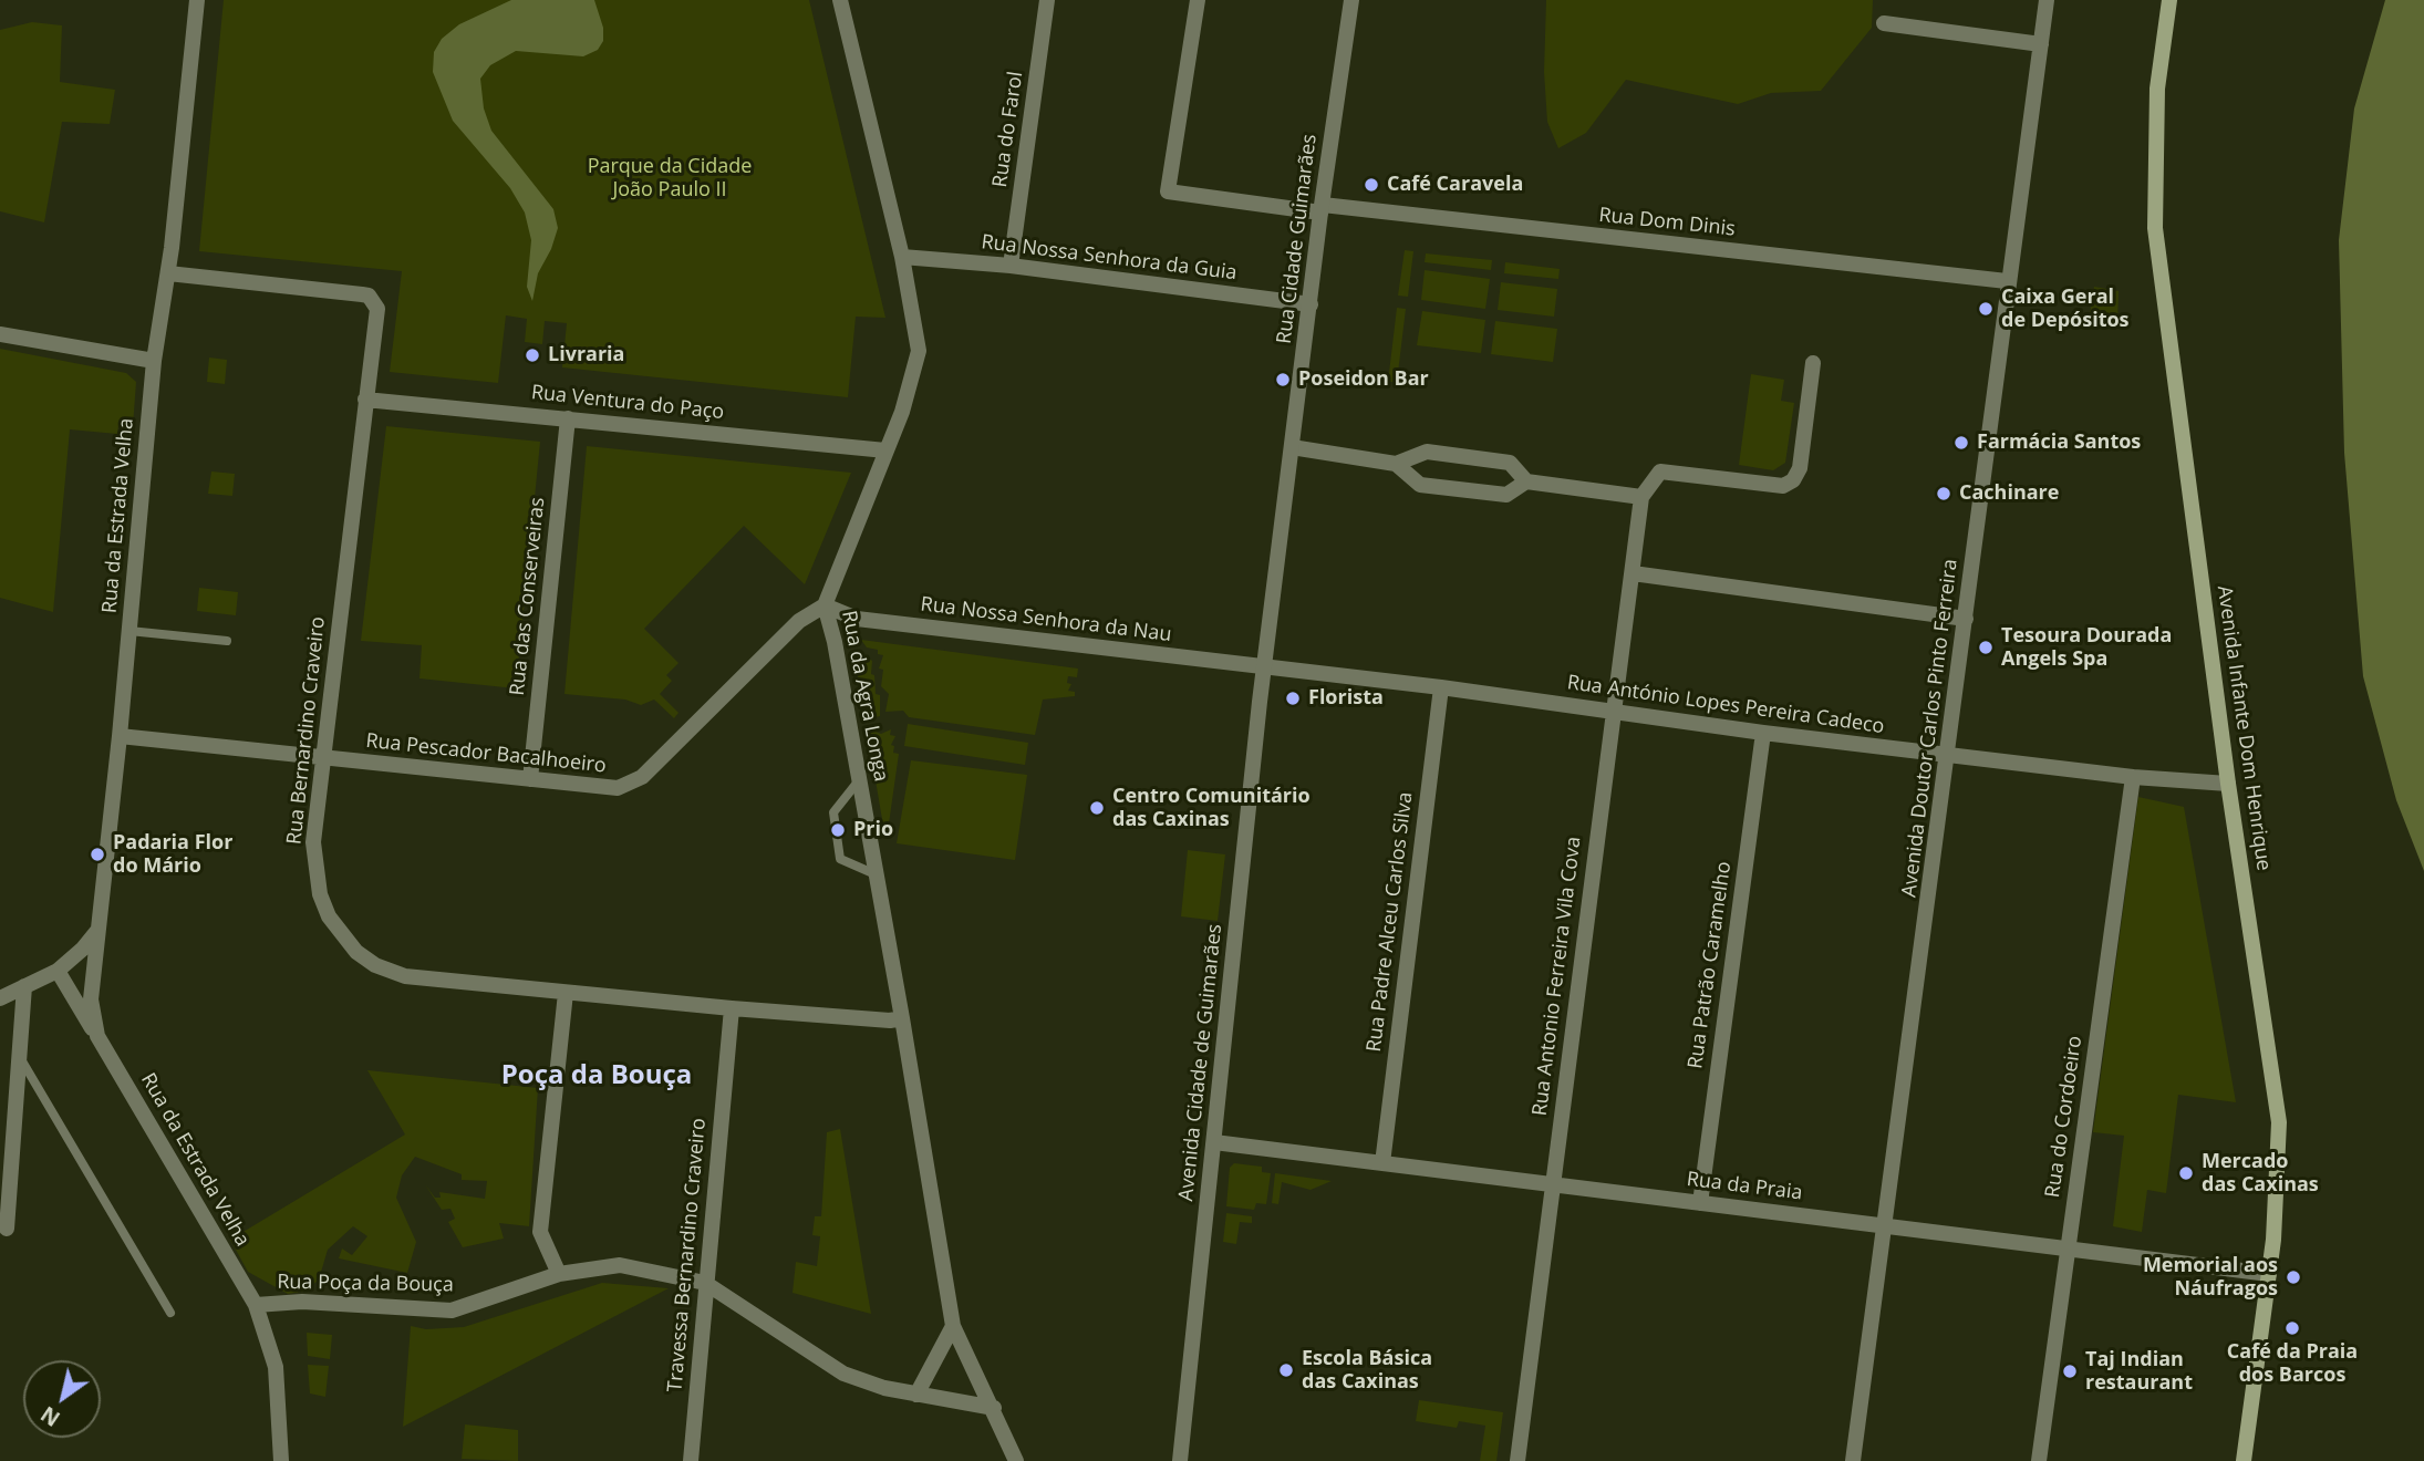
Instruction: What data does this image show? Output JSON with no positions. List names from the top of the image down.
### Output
{
  "streets": {
    "main road": ["Avenida Infante Dom Henrique"],
    "street": [
      "Rua do Farol",
      "Rua Dom Dinis",
      "Rua Cidade Guimarães",
      "Rua Nossa Senhora da Guia",
      "Rua Ventura do Paço",
      "Rua da Estrada Velha",
      "Rua das Conserveiras",
      "Rua Nossa Senhora da Nau",
      "Rua da Agra Longa",
      "Rua António Lopes Pereira Cadeco",
      "Avenida Doutor Carlos Pinto Ferreira",
      "Rua Bernardino Craveiro",
      "Rua Pescador Bacalhoeiro",
      "Rua Padre Alceu Carlos Silva",
      "Rua Patrão Caramelho",
      "Rua Antonio Ferreira Vila Cova",
      "Avenida Cidade de Guimarães",
      "Rua do Cordoeiro",
      "Rua da Praia",
      "Travessa Bernardino Craveiro",
      "Rua Poça da Bouça"
    ]
  },
  "crossings": [
    ["Rua do Farol", "Rua Nossa Senhora da Guia"],
    ["Rua Dom Dinis", "Rua Cidade Guimarães"],
    ["Rua Dom Dinis", "Avenida Doutor Carlos Pinto Ferreira"],
    ["Rua Cidade Guimarães", "Rua Nossa Senhora da Guia"],
    ["Rua Cidade Guimarães", "Rua Nossa Senhora da Nau"],
    ["Rua Cidade Guimarães", "Rua António Lopes Pereira Cadeco"],
    ["Rua Cidade Guimarães", "Avenida Cidade de Guimarães"],
    ["Rua Nossa Senhora da Guia", "Rua da Agra Longa"],
    ["Rua Ventura do Paço", "Rua das Conserveiras"],
    ["Rua Ventura do Paço", "Rua da Agra Longa"],
    ["Rua Ventura do Paço", "Rua Bernardino Craveiro"],
    ["Rua da Estrada Velha", "Rua Bernardino Craveiro"],
    ["Rua da Estrada Velha", "Rua Pescador Bacalhoeiro"],
    ["Rua da Estrada Velha", "Rua Poça da Bouça"],
    ["Rua das Conserveiras", "Rua Pescador Bacalhoeiro"],
    ["Rua Nossa Senhora da Nau", "Rua da Agra Longa"],
    ["Rua Nossa Senhora da Nau", "Rua António Lopes Pereira Cadeco"],
    ["Rua Nossa Senhora da Nau", "Rua Pescador Bacalhoeiro"],
    ["Rua Nossa Senhora da Nau", "Avenida Cidade de Guimarães"],
    ["Rua da Agra Longa", "Rua Bernardino Craveiro"],
    ["Rua da Agra Longa", "Rua Pescador Bacalhoeiro"],
    ["Rua da Agra Longa", "Rua Poça da Bouça"],
    ["Rua António Lopes Pereira Cadeco", "Avenida Doutor Carlos Pinto Ferreira"],
    ["Rua António Lopes Pereira Cadeco", "Avenida Infante Dom Henrique"],
    ["Rua António Lopes Pereira Cadeco", "Rua Padre Alceu Carlos Silva"],
    ["Rua António Lopes Pereira Cadeco", "Rua Patrão Caramelho"],
    ["Rua António Lopes Pereira Cadeco", "Rua Antonio Ferreira Vila Cova"],
    ["Rua António Lopes Pereira Cadeco", "Avenida Cidade de Guimarães"],
    ["Rua António Lopes Pereira Cadeco", "Rua do Cordoeiro"],
    ["Avenida Doutor Carlos Pinto Ferreira", "Rua da Praia"],
    ["Avenida Infante Dom Henrique", "Rua da Praia"],
    ["Rua Bernardino Craveiro", "Rua Pescador Bacalhoeiro"],
    ["Rua Bernardino Craveiro", "Travessa Bernardino Craveiro"],
    ["Rua Padre Alceu Carlos Silva", "Rua da Praia"],
    ["Rua Patrão Caramelho", "Rua da Praia"],
    ["Rua Antonio Ferreira Vila Cova", "Rua da Praia"],
    ["Avenida Cidade de Guimarães", "Rua da Praia"],
    ["Rua do Cordoeiro", "Rua da Praia"],
    ["Travessa Bernardino Craveiro", "Rua Poça da Bouça"]
  ],
  "districts": ["Poça da Bouça"],
  "parks": ["Parque da Cidade João Paulo II"],
  "places": [
    "Café Caravela",
    "Caixa Geral de Depósitos",
    "Livraria",
    "Poseidon Bar",
    "Farmácia Santos",
    "Cachinare",
    "Tesoura Dourada Angels Spa",
    "Florista",
    "Centro Comunitário das Caxinas",
    "Prio",
    "Padaria Flor do Mário",
    "Mercado das Caxinas",
    "Memorial aos Náufragos",
    "Café da Praia dos Barcos",
    "Escola Básica das Caxinas",
    "Taj Indian restaurant"
  ],
  "north": "bottom left"
}
